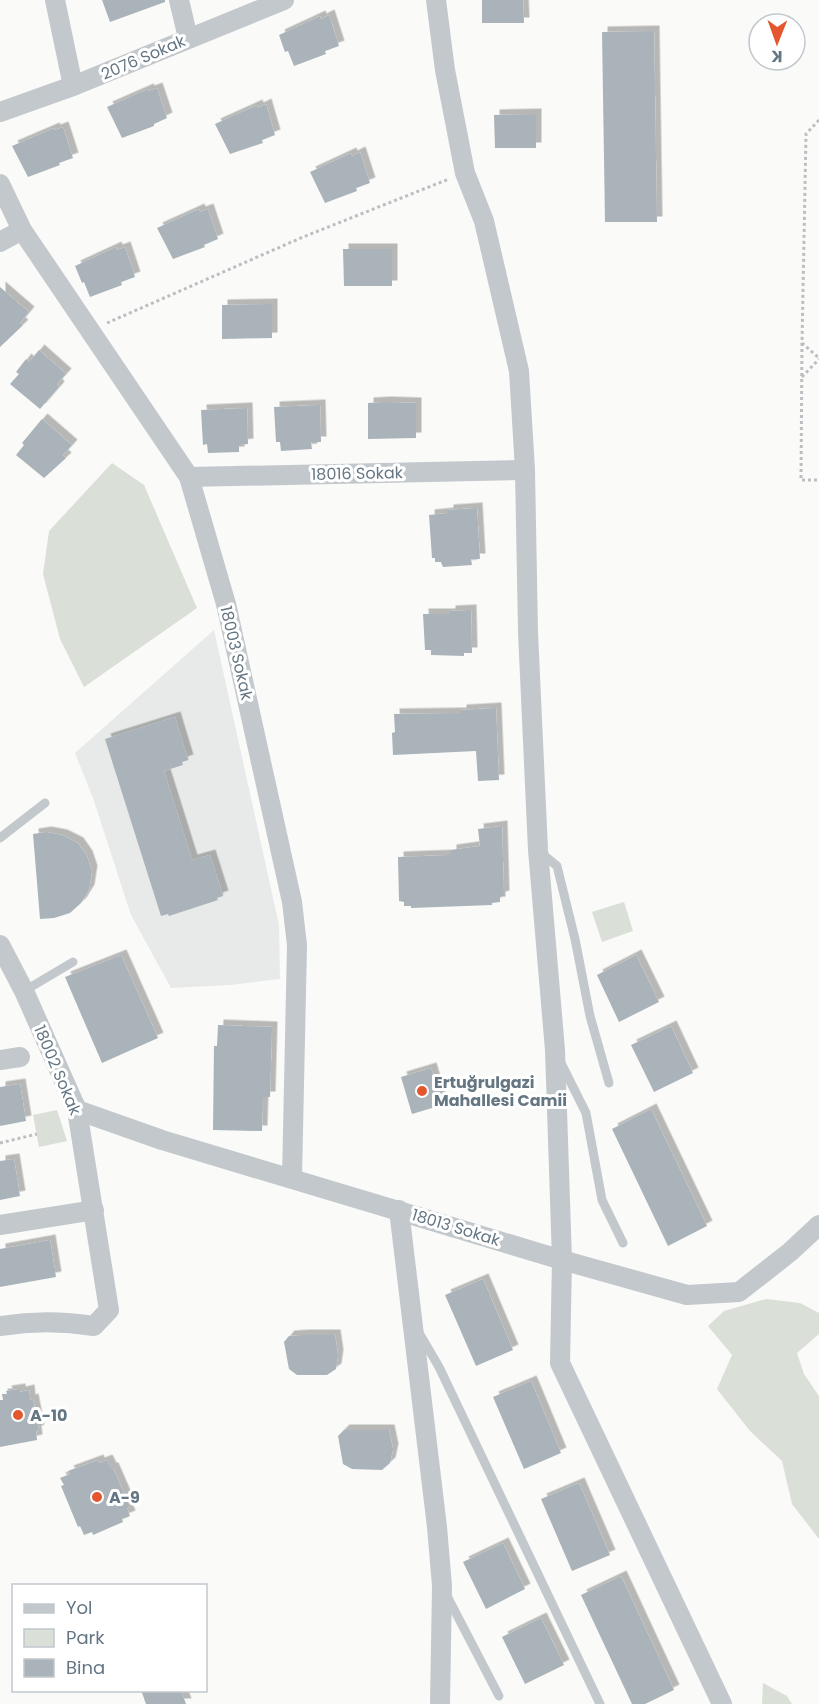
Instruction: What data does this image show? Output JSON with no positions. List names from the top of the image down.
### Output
{
  "streets": {
    "street": [
      "2076 Sokak",
      "18016 Sokak",
      "18003 Sokak",
      "18002 Sokak",
      "18013 Sokak"
    ]
  },
  "crossings": [
    ["18016 Sokak", "18003 Sokak"],
    ["18003 Sokak", "18013 Sokak"],
    ["18002 Sokak", "18013 Sokak"]
  ],
  "places": ["Ertuğrulgazi Mahallesi Camii", "A-10", "A-9"],
  "legend": ["Yol", "Park", "Bina"],
  "north": "bottom"
}
